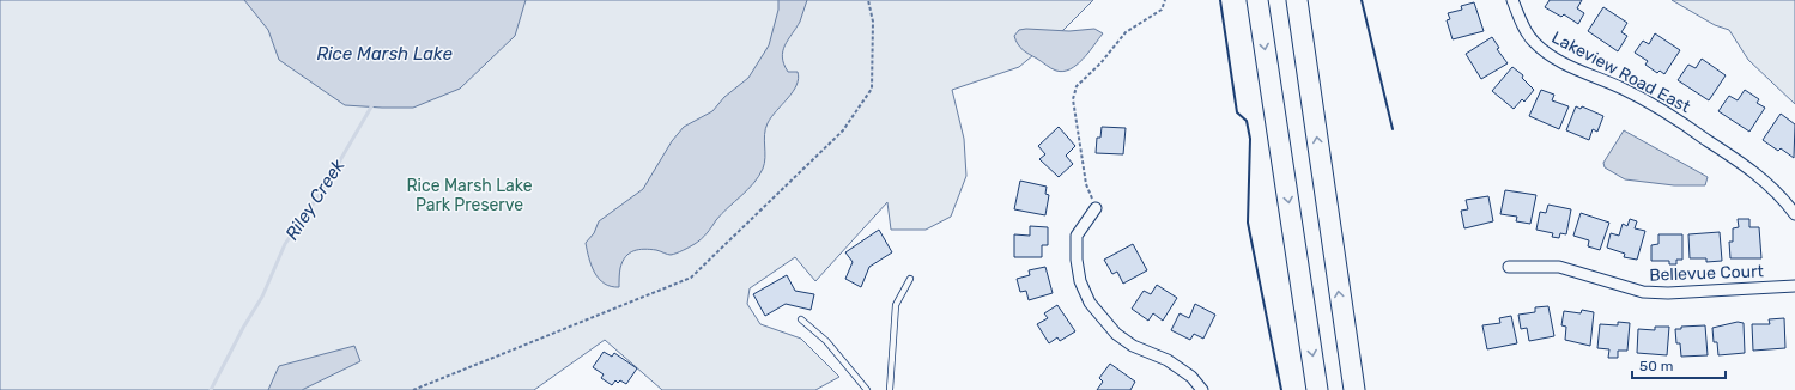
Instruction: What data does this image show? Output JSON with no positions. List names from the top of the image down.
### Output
{
  "streets": {
    "street": ["Lakeview Road East", "Bellevue Court"]
  },
  "water": ["Rice Marsh Lake", "Riley Creek"],
  "parks": ["Rice Marsh Lake Park Preserve"],
  "scale_bar": "50 m"
}
